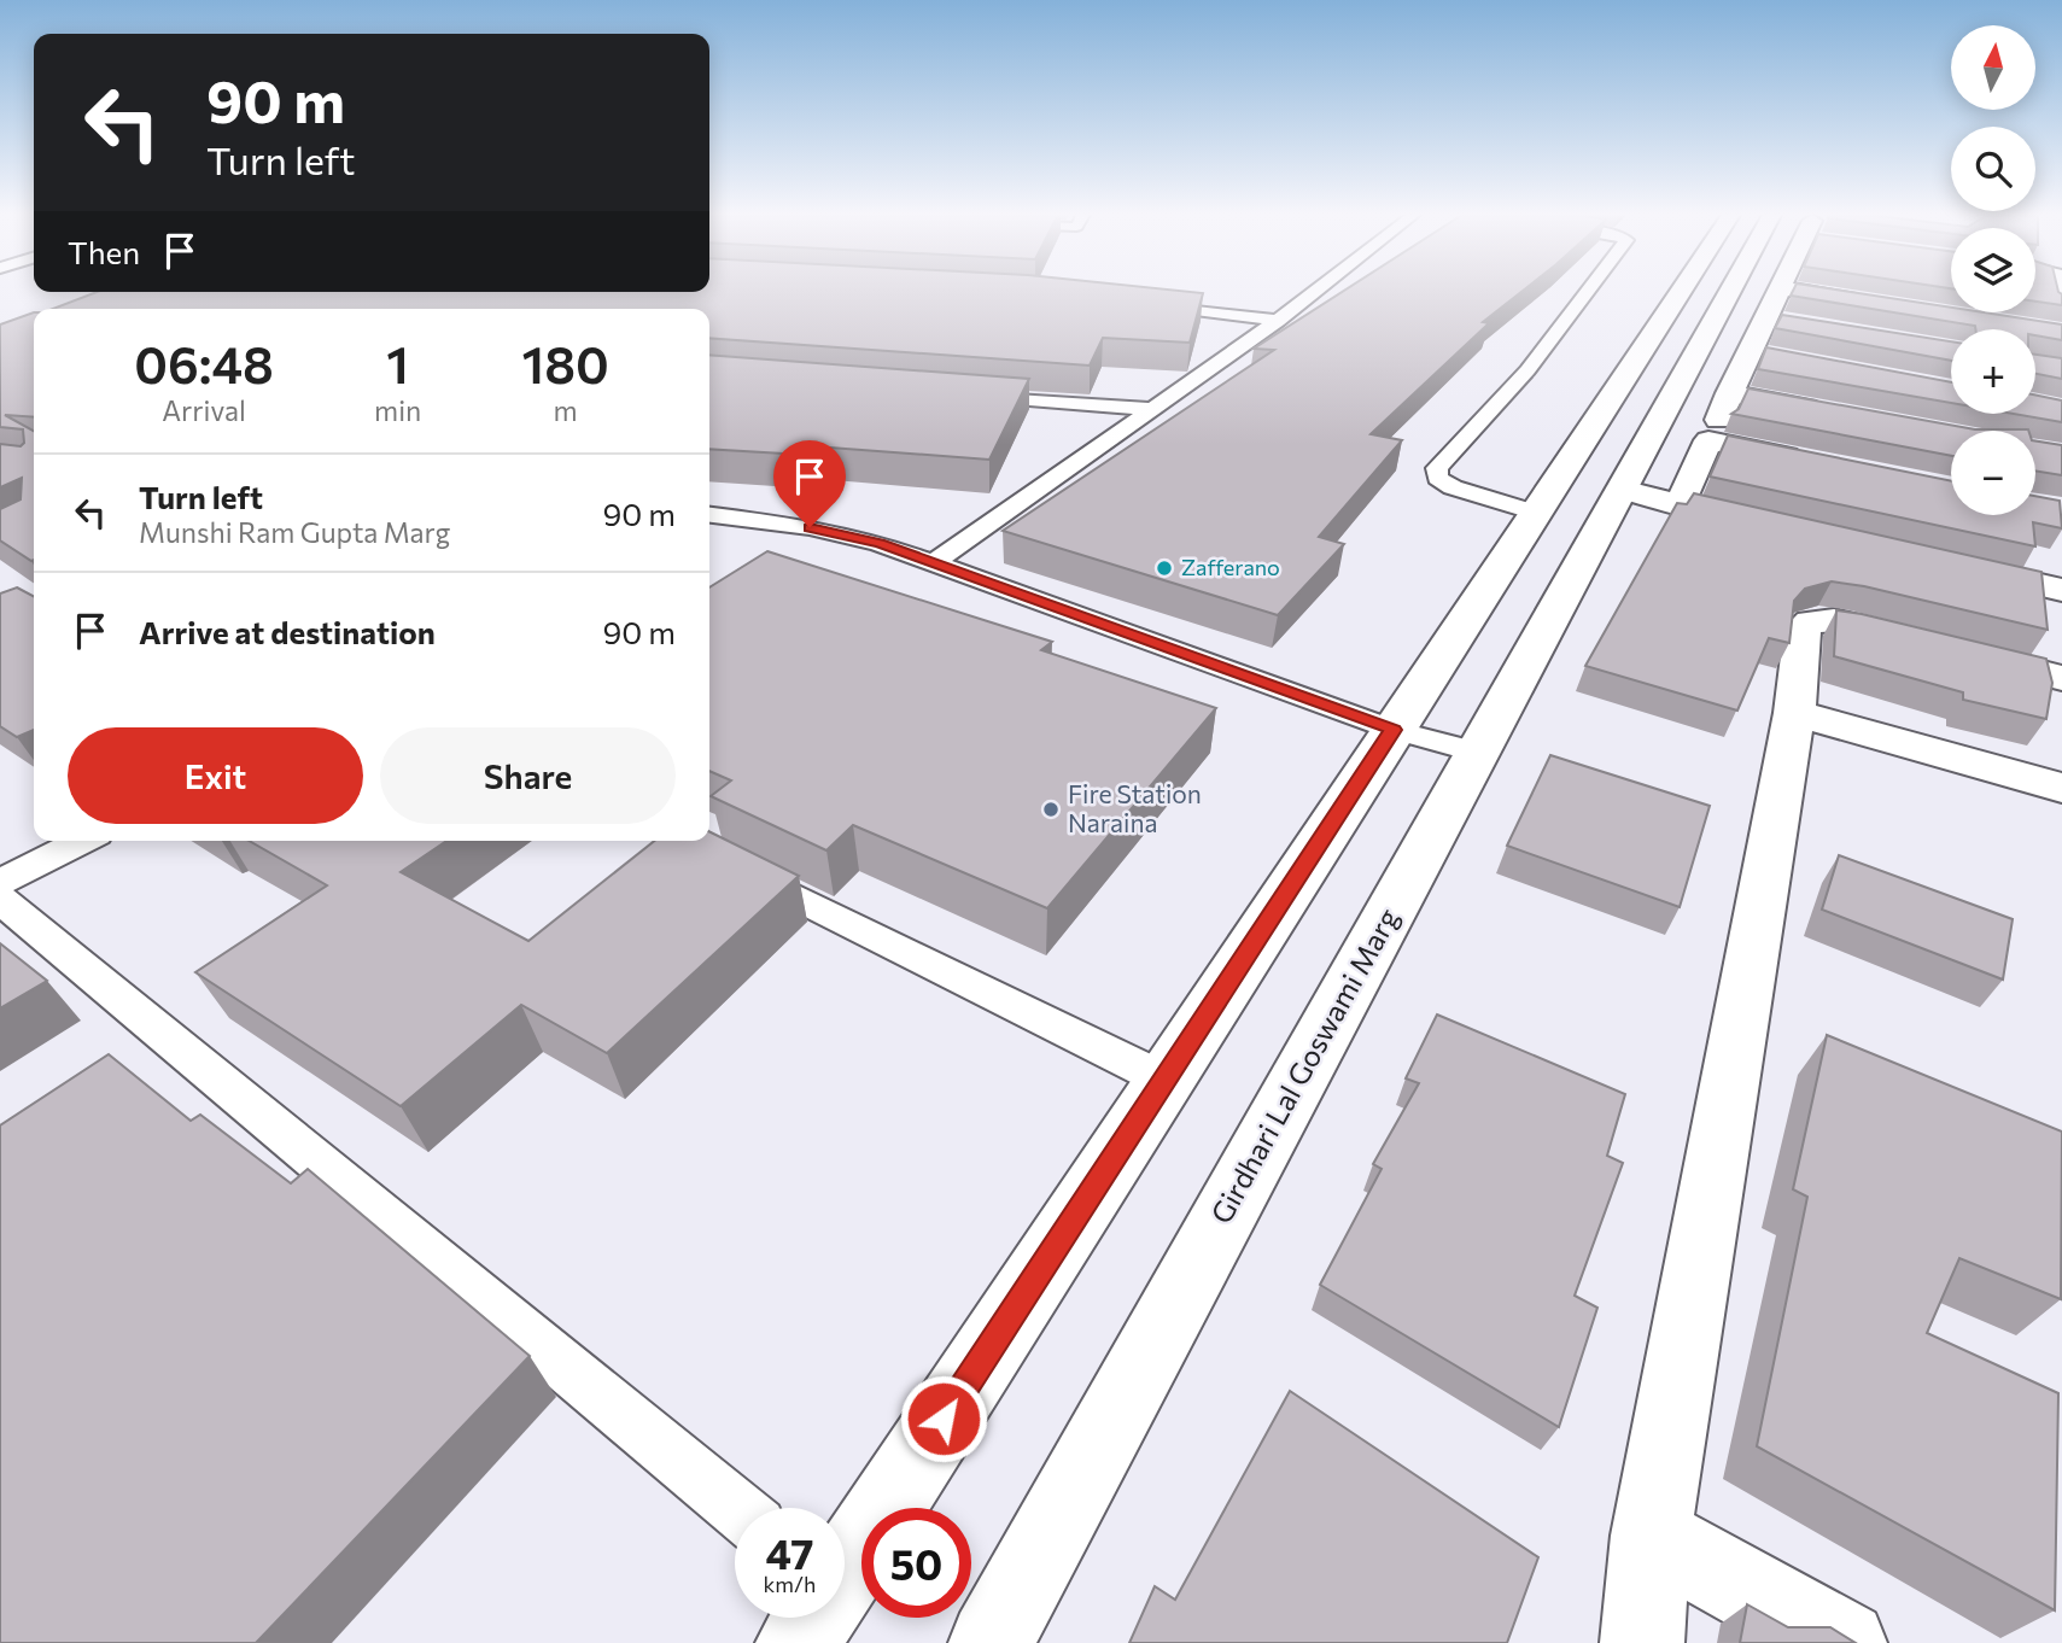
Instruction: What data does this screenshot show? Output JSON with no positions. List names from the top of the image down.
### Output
{
  "streets": {
    "main road": ["Girdhari Lal Goswami Marg"]
  },
  "places": ["Zafferano", "Fire Station Naraina"],
  "north": "top",
  "page": {
    "map_buttons": ["+", "−"],
    "turn": ["90 m", "Turn left"],
    "then": "Then",
    "eta": [
      "06:48",
      "Arrival",
      "1",
      "min",
      "180",
      "m"
    ],
    "list": [
      {
        "name": "Turn left",
        "note": "Munshi Ram Gupta Marg",
        "value": "90 m"
      },
      {
        "name": "Arrive at destination",
        "value": "90 m"
      }
    ],
    "buttons": ["Exit", "Share"],
    "speed": "47 km/h",
    "limit": "50"
  }
}
